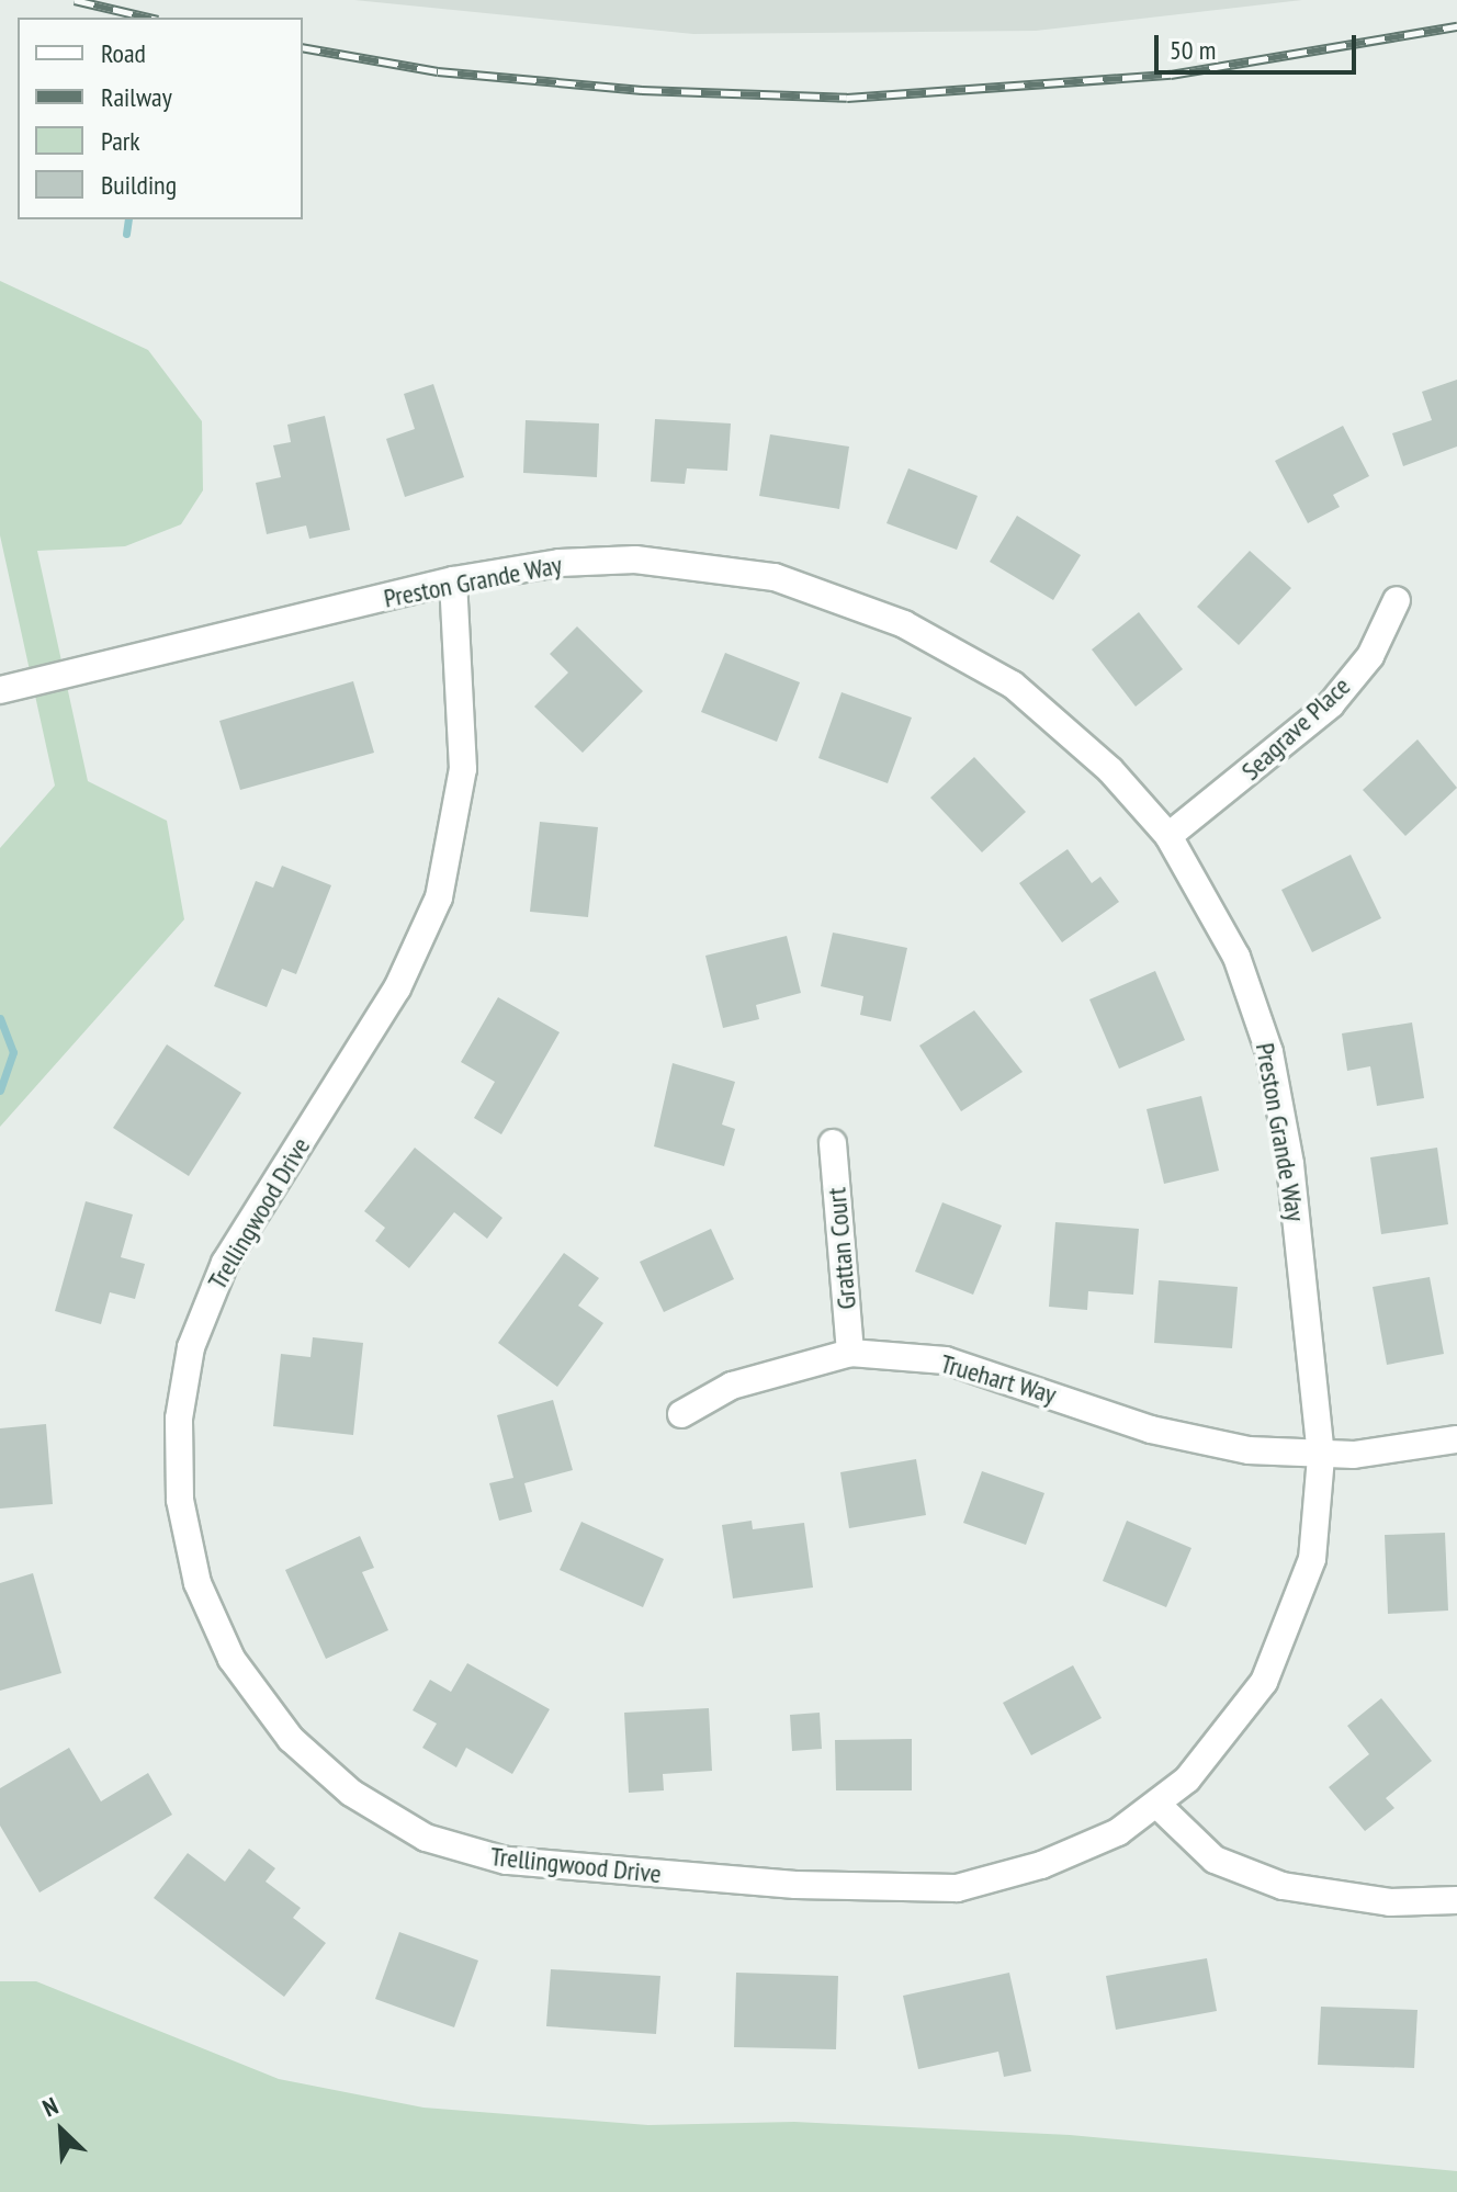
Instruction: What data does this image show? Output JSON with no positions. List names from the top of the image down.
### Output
{
  "streets": {
    "street": [
      "Preston Grande Way",
      "Seagrave Place",
      "Trellingwood Drive",
      "Grattan Court",
      "Truehart Way"
    ]
  },
  "crossings": [
    ["Preston Grande Way", "Seagrave Place"],
    ["Preston Grande Way", "Trellingwood Drive"],
    ["Preston Grande Way", "Truehart Way"],
    ["Trellingwood Drive", "Truehart Way"],
    ["Grattan Court", "Truehart Way"]
  ],
  "legend": [
    "Road",
    "Railway",
    "Park",
    "Building"
  ],
  "scale_bar": "50 m",
  "north": "top left"
}
